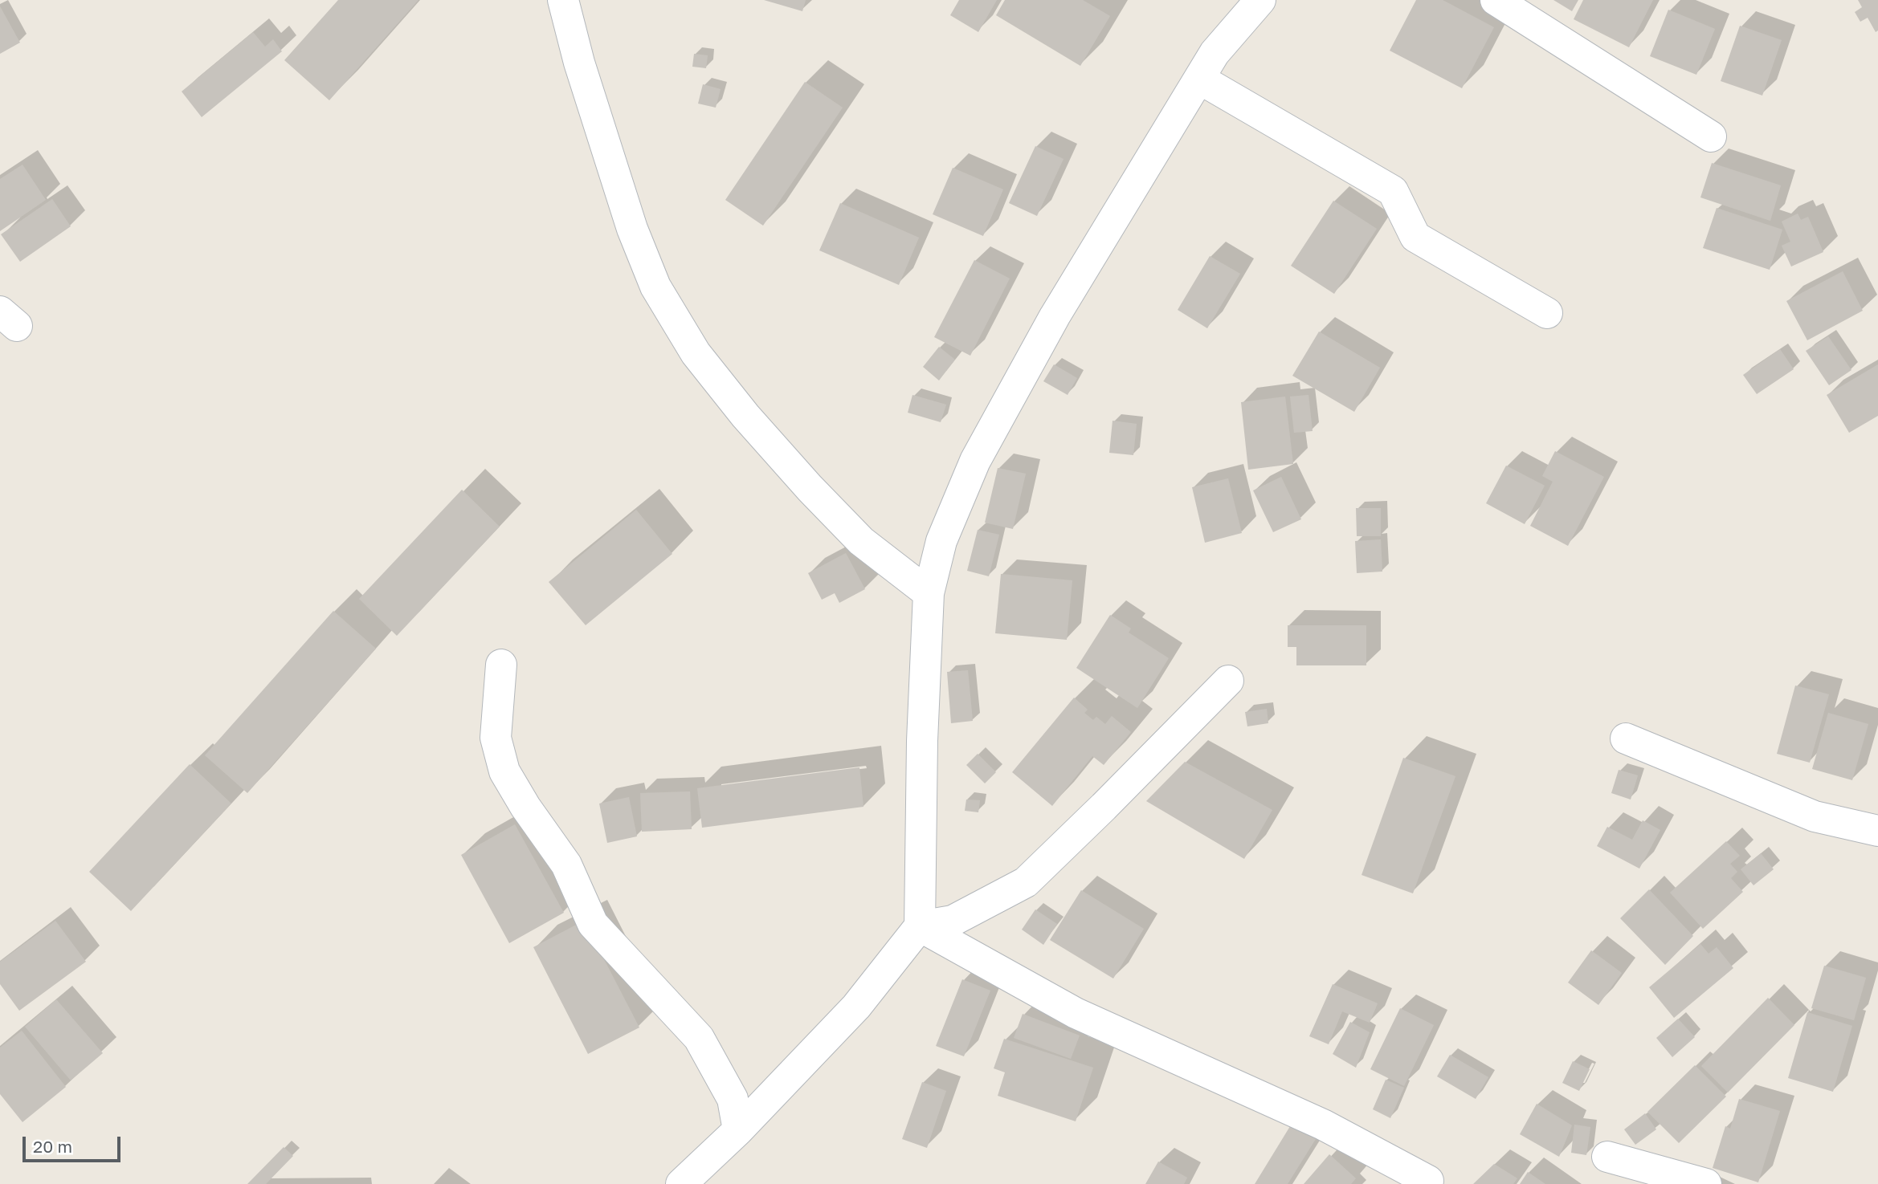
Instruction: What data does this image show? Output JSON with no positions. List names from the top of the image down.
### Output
{
  "scale_bar": "20 m"
}
